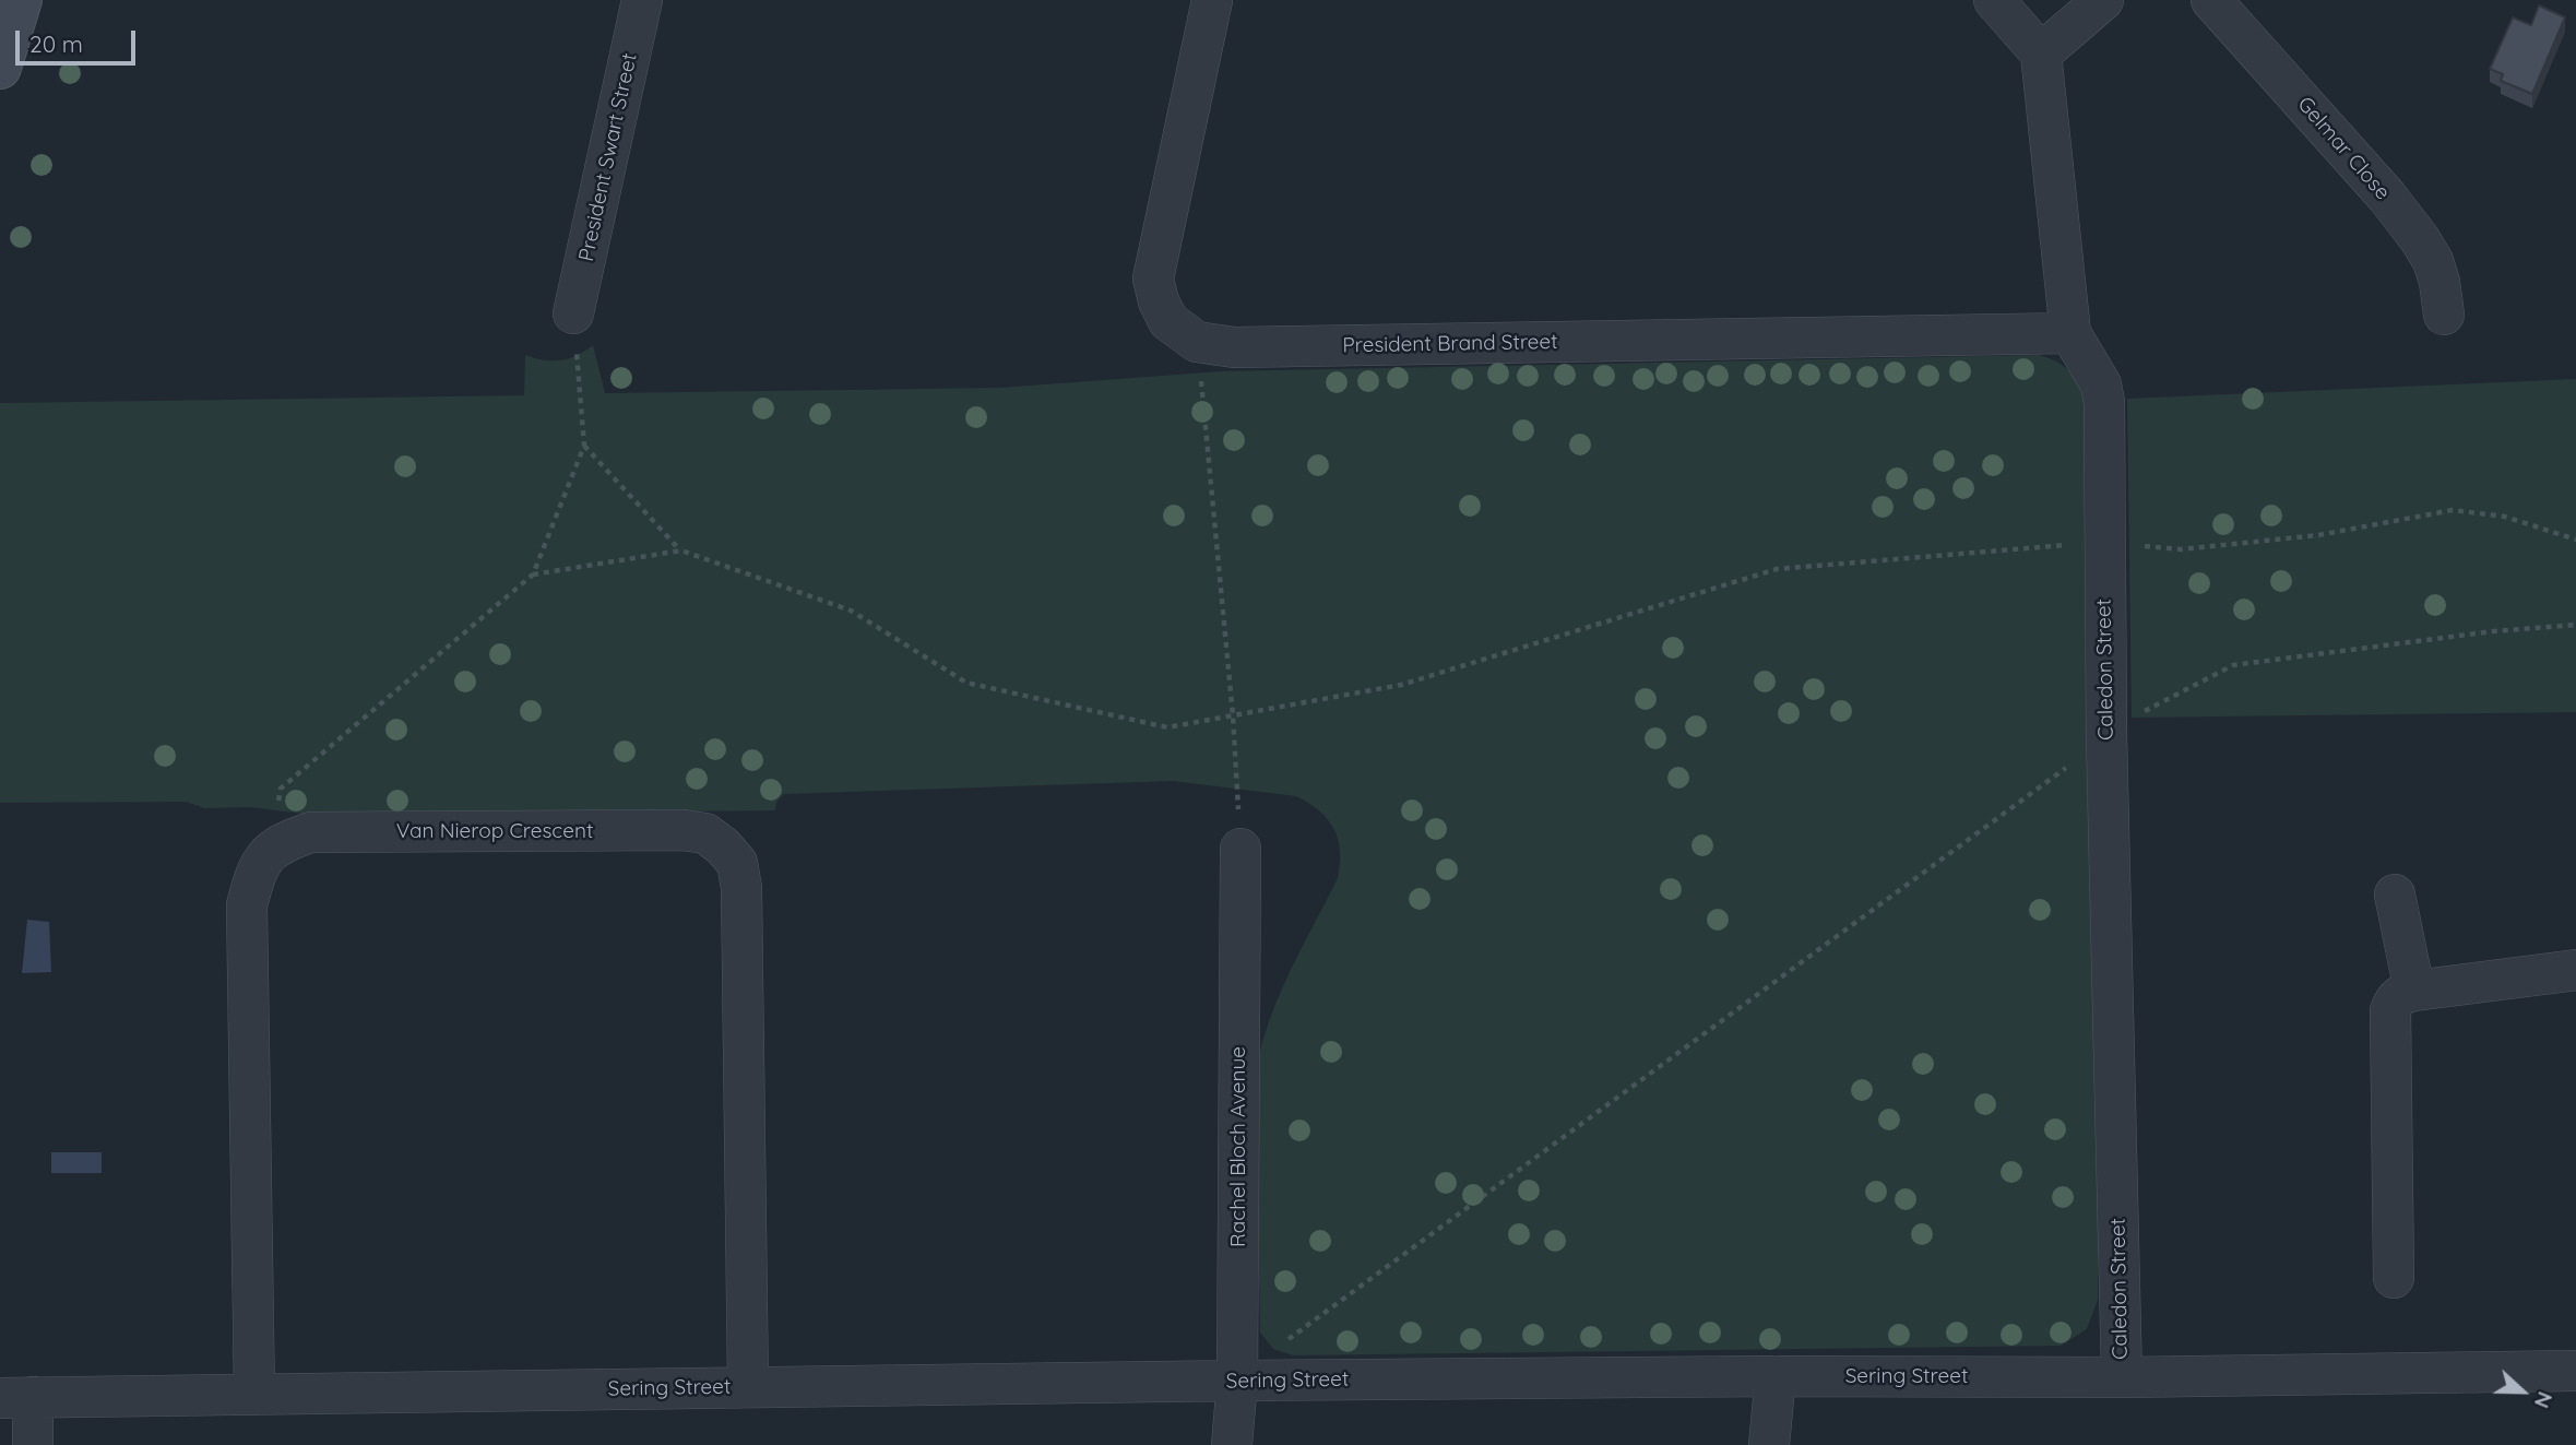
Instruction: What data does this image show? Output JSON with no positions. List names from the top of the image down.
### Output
{
  "streets": {
    "street": [
      "Gelmar Close",
      "President Swart Street",
      "President Brand Street",
      "Caledon Street",
      "Van Nierop Crescent",
      "Rachel Bloch Avenue",
      "Sering Street"
    ]
  },
  "crossings": [
    ["President Brand Street", "Caledon Street"],
    ["Caledon Street", "Sering Street"],
    ["Van Nierop Crescent", "Sering Street"],
    ["Rachel Bloch Avenue", "Sering Street"]
  ],
  "scale_bar": "20 m",
  "north": "right"
}
